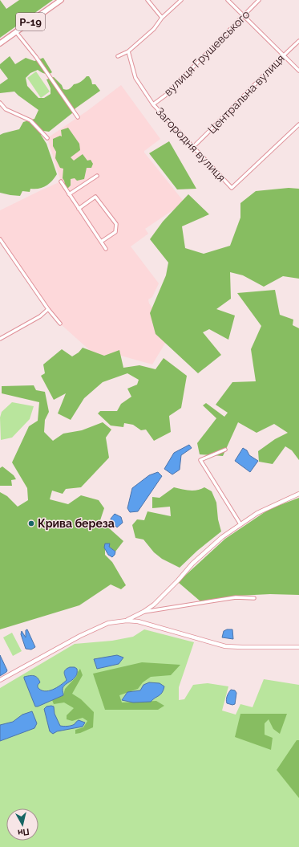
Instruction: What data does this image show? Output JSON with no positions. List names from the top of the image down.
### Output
{
  "streets": {
    "main road": ["Р-19"],
    "street": ["вулиця Грушевського", "Центральна вулиця", "Загородня вулиця"]
  },
  "crossings": [
    ["вулиця Грушевського", "Загородня вулиця"],
    ["Центральна вулиця", "Загородня вулиця"]
  ],
  "places": ["Крива береза"],
  "north": "bottom"
}
